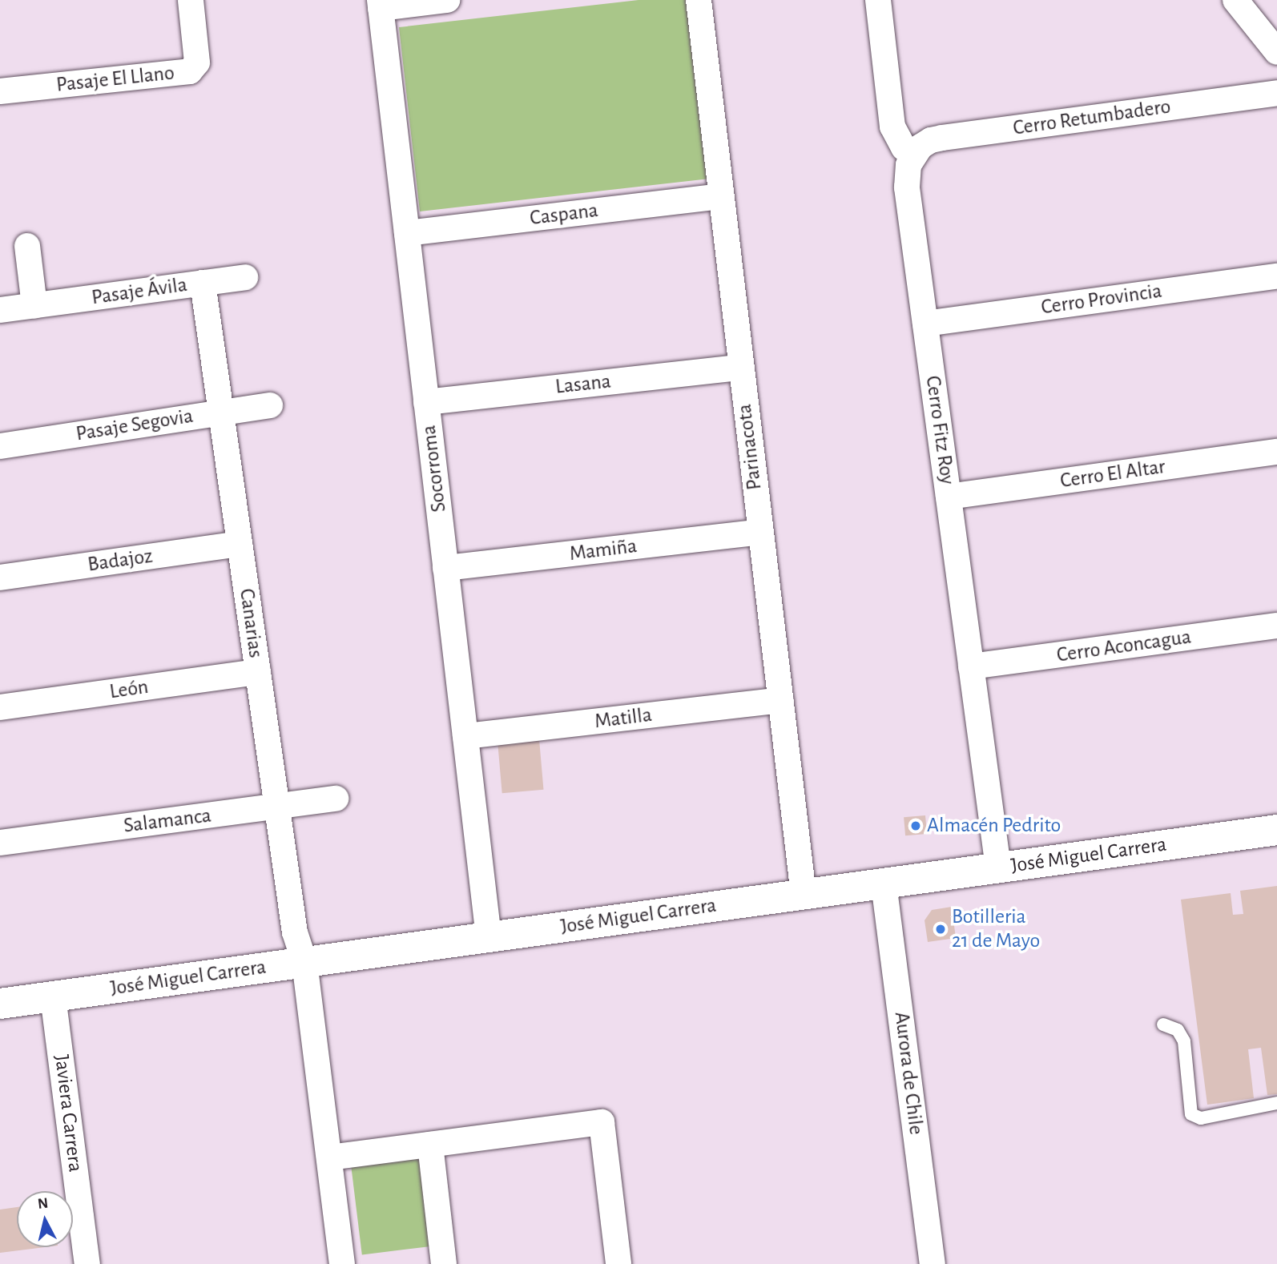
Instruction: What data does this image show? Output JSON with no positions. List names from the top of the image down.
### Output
{
  "streets": {
    "street": [
      "Pasaje El Llano",
      "Cerro Retumbadero",
      "Caspana",
      "Pasaje Ávila",
      "Cerro Provincia",
      "Lasana",
      "Pasaje Segovia",
      "Cerro Fitz Roy",
      "Parinacota",
      "Socorroma",
      "Cerro El Altar",
      "Mamiña",
      "Badajoz",
      "Canarias",
      "Cerro Aconcagua",
      "León",
      "Matilla",
      "Salamanca",
      "José Miguel Carrera",
      "Aurora de Chile",
      "Javiera Carrera"
    ]
  },
  "crossings": [
    ["Cerro Retumbadero", "Cerro Fitz Roy"],
    ["Caspana", "Parinacota"],
    ["Caspana", "Socorroma"],
    ["Pasaje Ávila", "Canarias"],
    ["Cerro Provincia", "Cerro Fitz Roy"],
    ["Lasana", "Parinacota"],
    ["Lasana", "Socorroma"],
    ["Pasaje Segovia", "Canarias"],
    ["Cerro Fitz Roy", "Cerro El Altar"],
    ["Cerro Fitz Roy", "Cerro Aconcagua"],
    ["Cerro Fitz Roy", "José Miguel Carrera"],
    ["Parinacota", "Mamiña"],
    ["Parinacota", "Matilla"],
    ["Parinacota", "José Miguel Carrera"],
    ["Socorroma", "Mamiña"],
    ["Socorroma", "Matilla"],
    ["Socorroma", "José Miguel Carrera"],
    ["Badajoz", "Canarias"],
    ["Canarias", "León"],
    ["Canarias", "Salamanca"],
    ["Canarias", "José Miguel Carrera"],
    ["José Miguel Carrera", "Aurora de Chile"],
    ["José Miguel Carrera", "Javiera Carrera"]
  ],
  "places": ["Almacén Pedrito", "Botilleria 21 de Mayo"],
  "north": "top"
}
